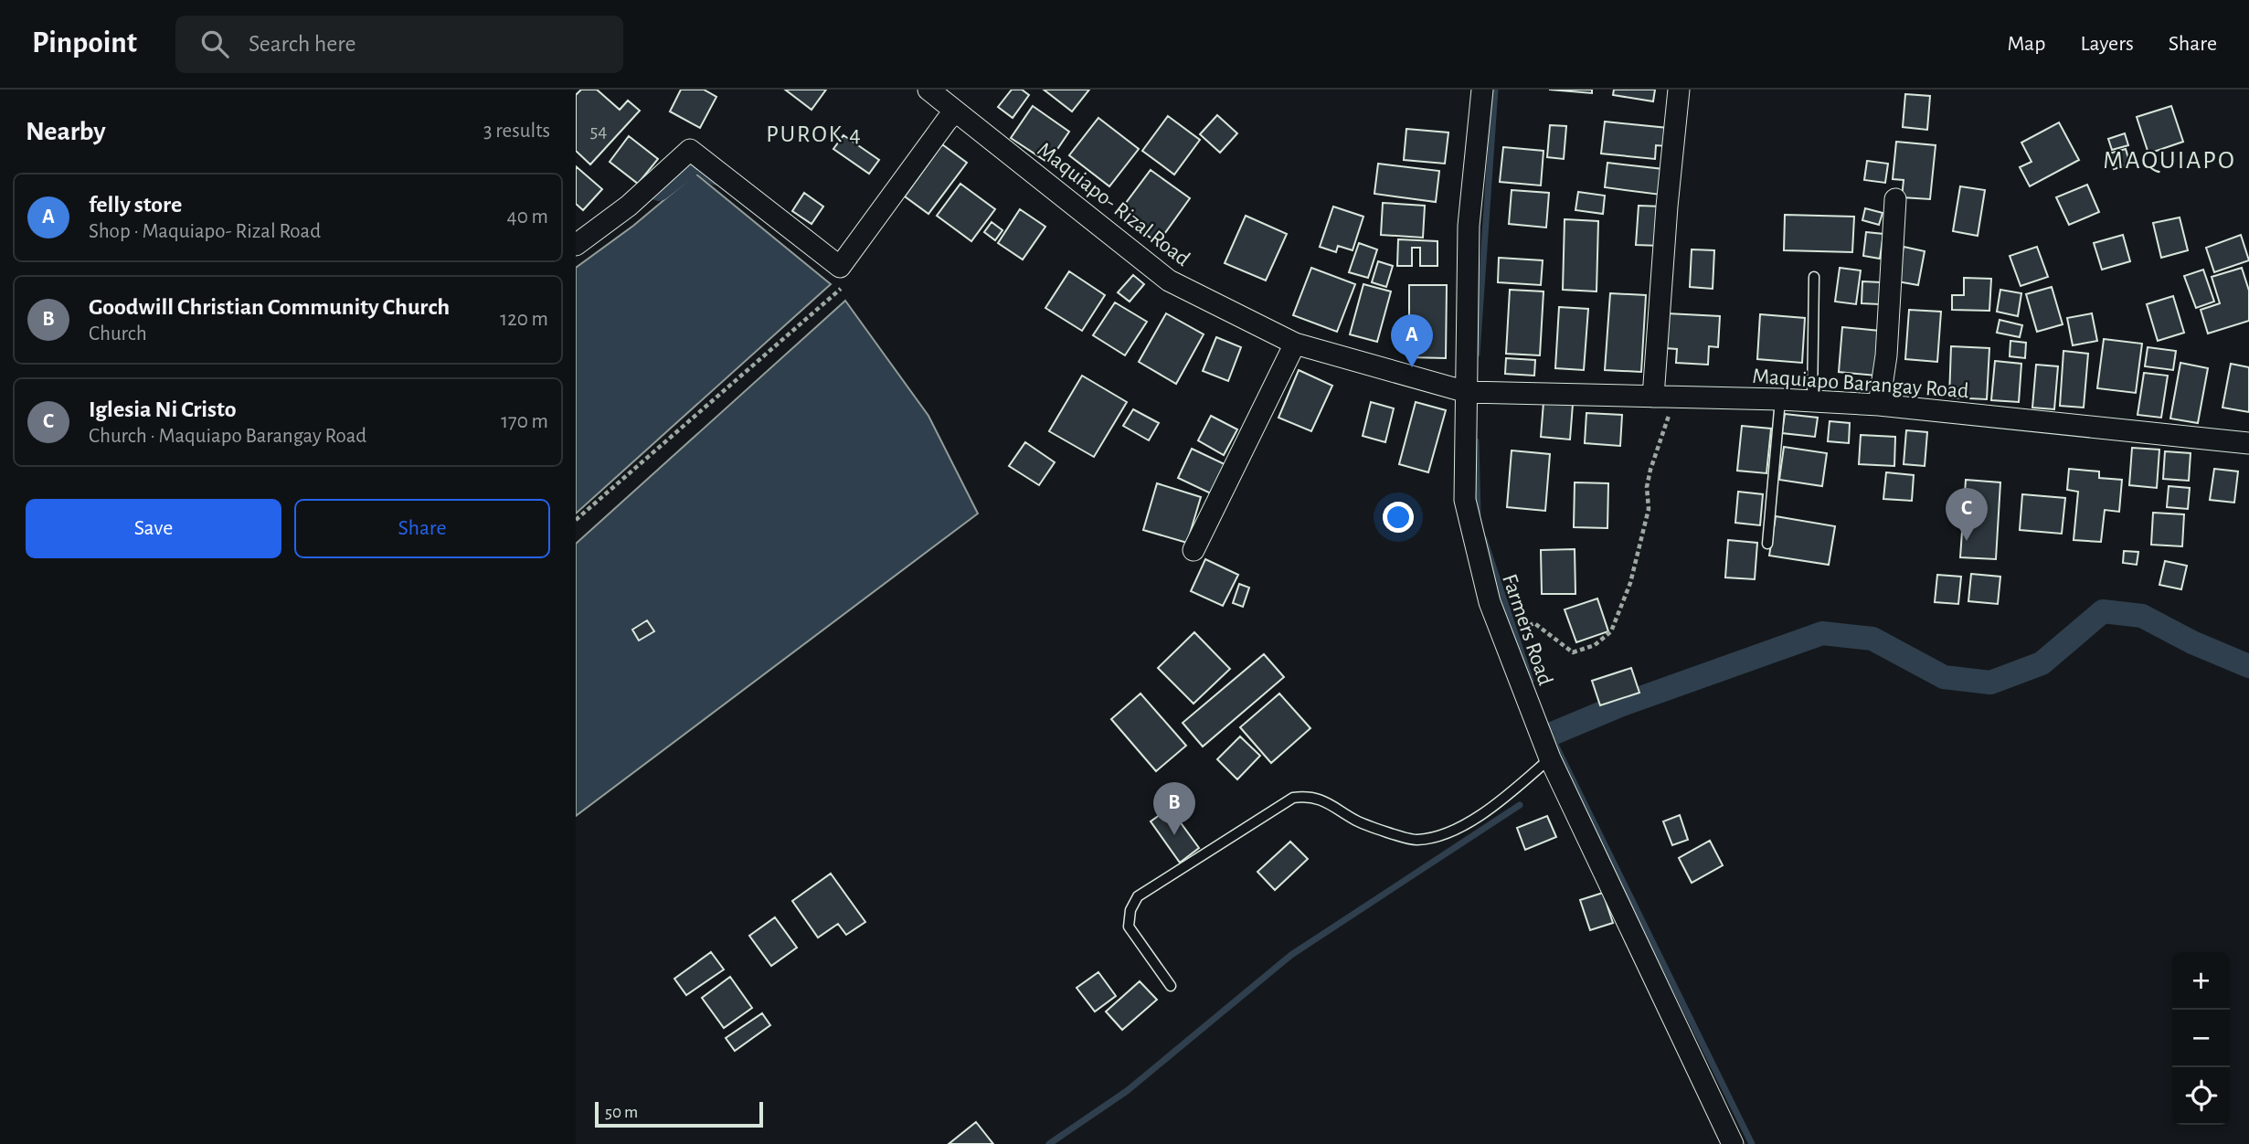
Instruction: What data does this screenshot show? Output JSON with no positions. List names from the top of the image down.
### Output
{
  "streets": {
    "street": ["Maquiapo- Rizal Road", "Maquiapo Barangay Road", "Farmers Road"]
  },
  "crossings": [
    ["Maquiapo- Rizal Road", "Maquiapo Barangay Road"],
    ["Maquiapo- Rizal Road", "Farmers Road"],
    ["Maquiapo Barangay Road", "Farmers Road"]
  ],
  "districts": ["PUROK 4", "MAQUIAPO"],
  "house_numbers": ["54"],
  "scale_bar": "50 m",
  "page": {
    "header": "Pinpoint",
    "search": "Search here",
    "nav": ["Map", "Layers", "Share"],
    "heading": ["Nearby", "3 results"],
    "list": [
      {
        "mark": "A",
        "name": "felly store",
        "note": "Shop · Maquiapo- Rizal Road",
        "value": "40 m"
      },
      {
        "mark": "B",
        "name": "Goodwill Christian Community Church",
        "note": "Church",
        "value": "120 m"
      },
      {
        "mark": "C",
        "name": "Iglesia Ni Cristo",
        "note": "Church · Maquiapo Barangay Road",
        "value": "170 m"
      }
    ],
    "pins": ["A", "C", "B"],
    "buttons": ["Save", "Share"],
    "map_buttons": ["+", "−"],
    "scale": "50 m"
  }
}
